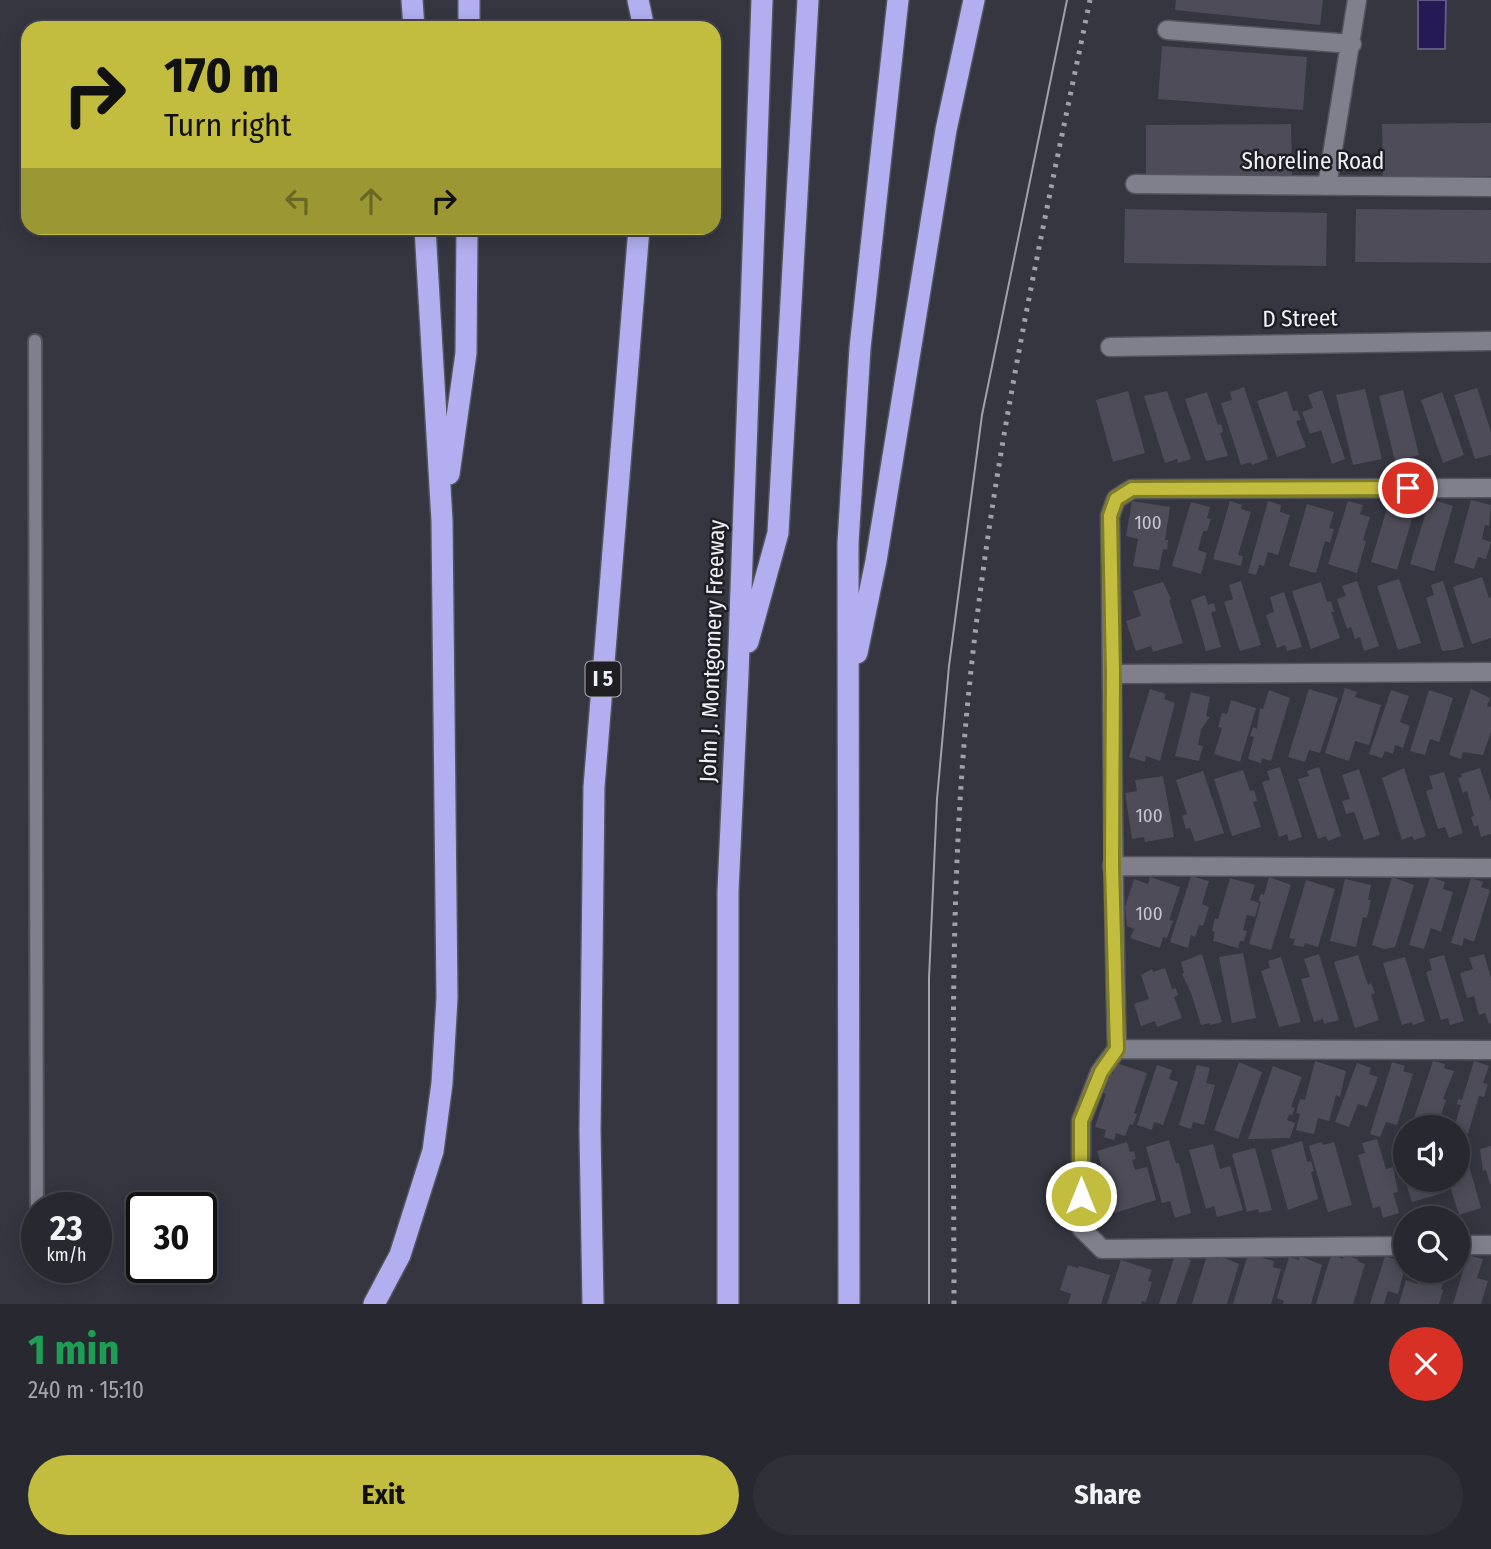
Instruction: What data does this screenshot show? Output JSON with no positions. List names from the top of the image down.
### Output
{
  "streets": {
    "highway": ["John J. Montgomery Freeway", "I 5"],
    "street": ["Shoreline Road", "D Street"]
  },
  "house_numbers": ["100", "100", "100"],
  "page": {
    "turn": ["170 m", "Turn right"],
    "speed": "23 km/h",
    "limit": "30",
    "heading": ["1 min", "240 m · 15:10"],
    "buttons": ["Exit", "Share"]
  }
}
